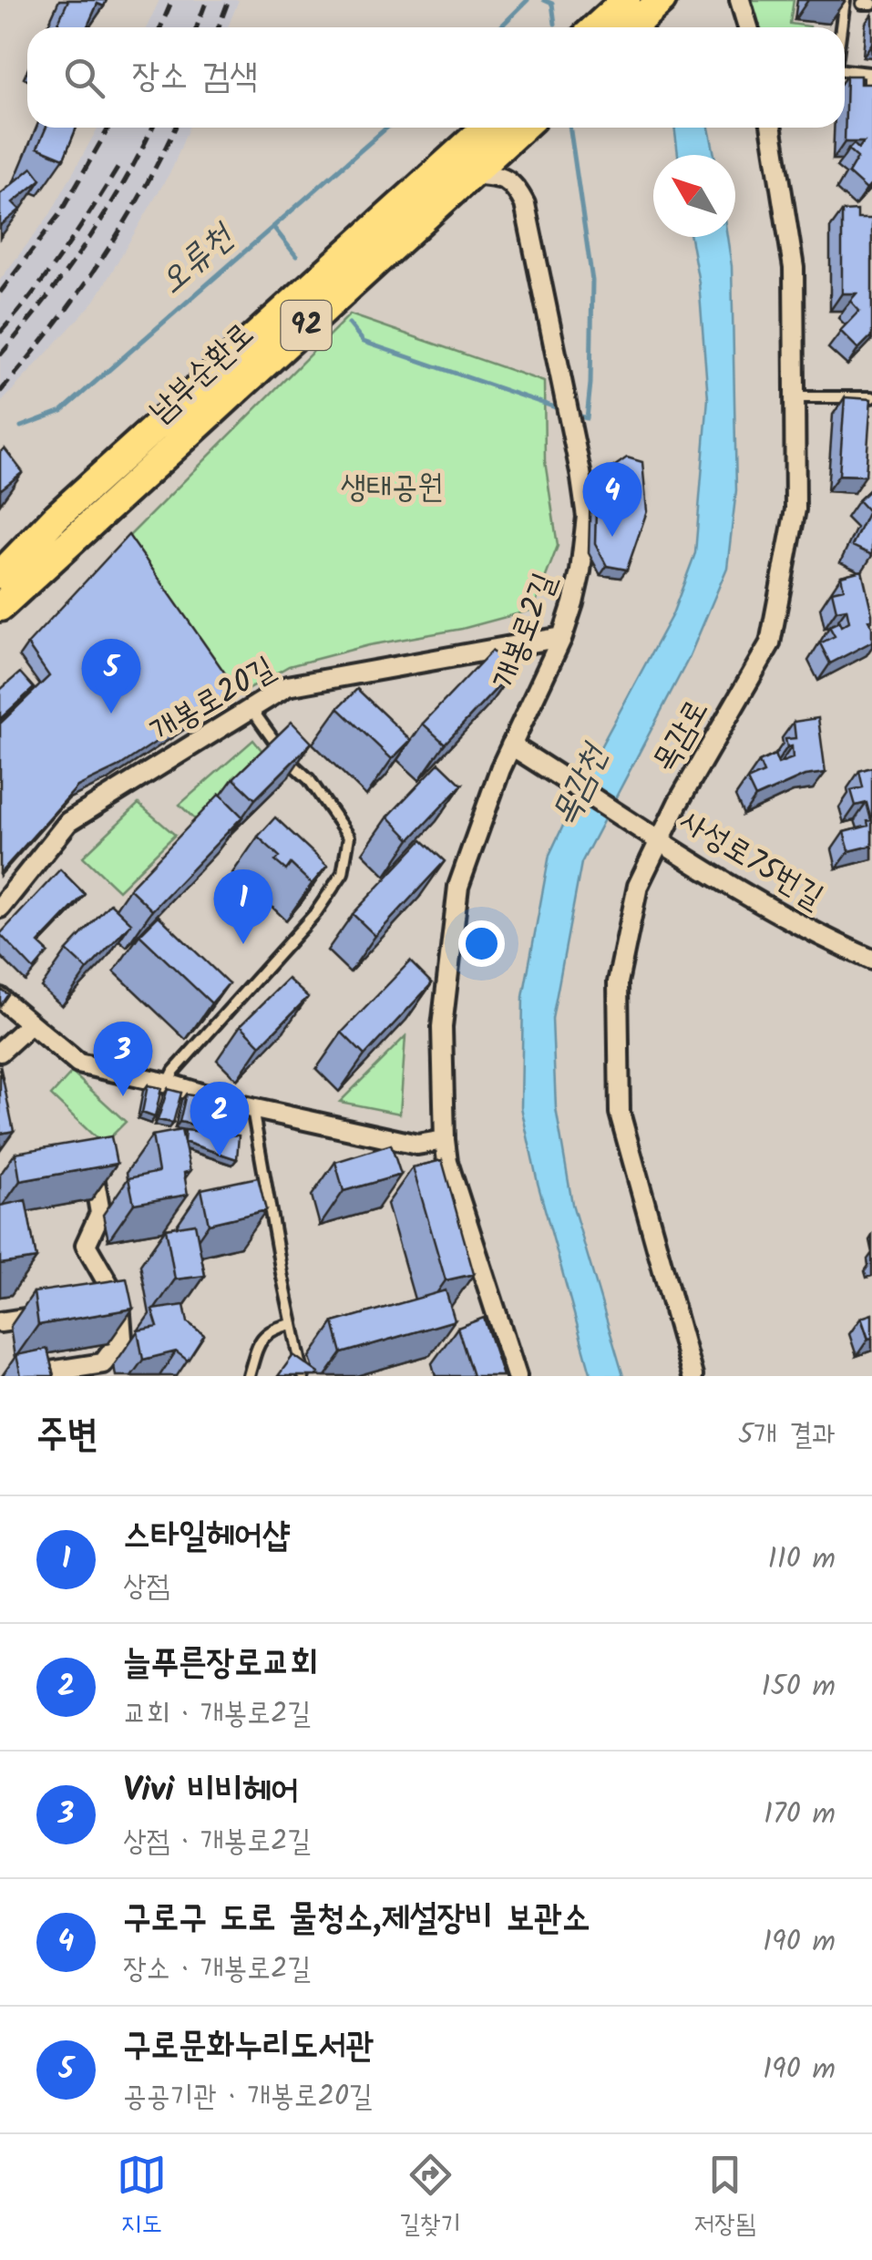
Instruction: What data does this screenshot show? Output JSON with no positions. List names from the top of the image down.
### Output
{
  "streets": {
    "main road": ["92", "남부순환로"],
    "street": [
      "개봉로2길",
      "개봉로20길",
      "목감로",
      "사성로75번길"
    ]
  },
  "crossings": [
    ["남부순환로", "개봉로2길"],
    ["개봉로2길", "개봉로20길"],
    ["개봉로2길", "사성로75번길"],
    ["목감로", "사성로75번길"]
  ],
  "water": ["오류천", "목감천"],
  "parks": ["생태공원"],
  "north": "top left",
  "page": {
    "search": "장소 검색",
    "pins": [
      "4",
      "5",
      "1",
      "3",
      "2"
    ],
    "heading": ["주변", "5개 결과"],
    "list": [
      {
        "mark": "1",
        "name": "스타일헤어샵",
        "note": "상점",
        "value": "110 m"
      },
      {
        "mark": "2",
        "name": "늘푸른장로교회",
        "note": "교회 · 개봉로2길",
        "value": "150 m"
      },
      {
        "mark": "3",
        "name": "Vivi 비비헤어",
        "note": "상점 · 개봉로2길",
        "value": "170 m"
      },
      {
        "mark": "4",
        "name": "구로구 도로 물청소,제설장비 보관소",
        "note": "장소 · 개봉로2길",
        "value": "190 m"
      },
      {
        "mark": "5",
        "name": "구로문화누리도서관",
        "note": "공공기관 · 개봉로20길",
        "value": "190 m"
      }
    ],
    "nav": ["지도", "길찾기", "저장됨"]
  }
}
